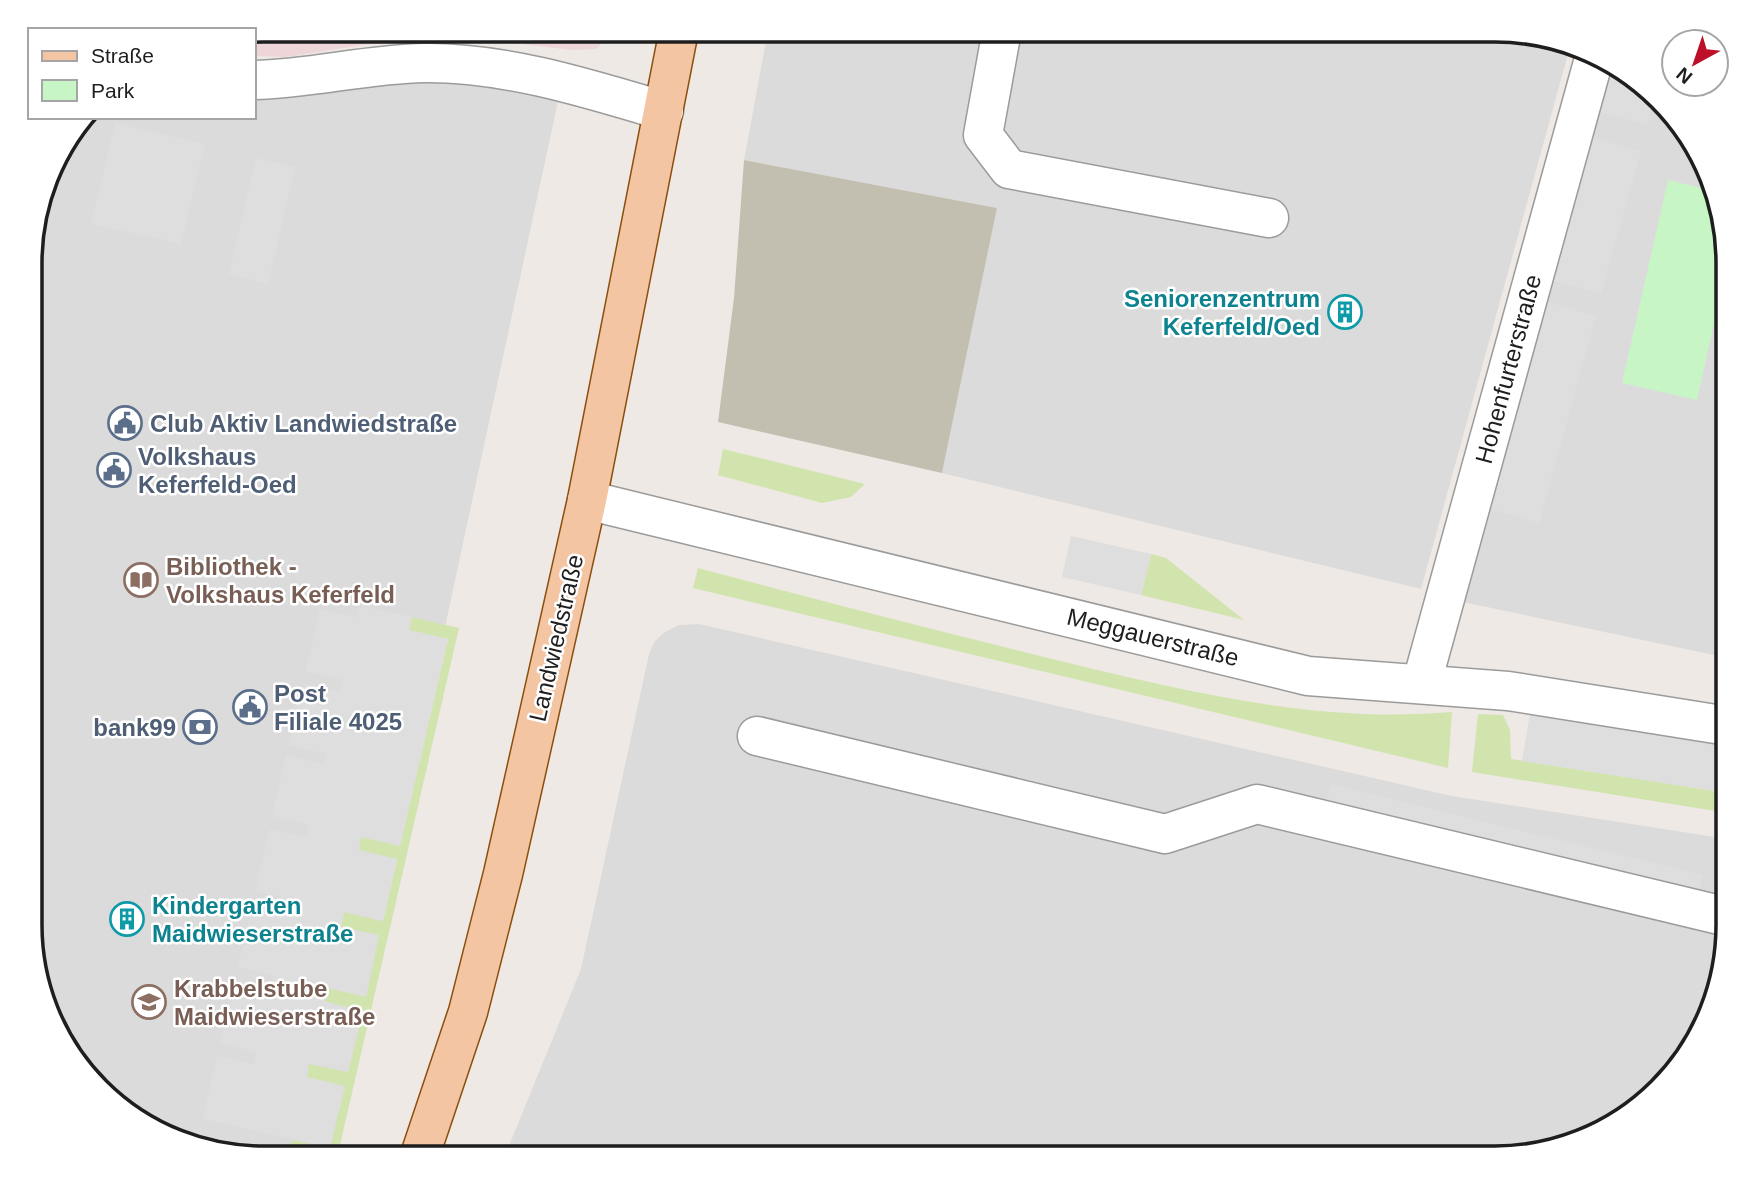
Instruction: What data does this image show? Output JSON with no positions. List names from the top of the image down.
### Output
{
  "streets": {
    "main road": ["Landwiedstraße"],
    "street": ["Hohenfurterstraße", "Meggauerstraße"]
  },
  "crossings": [
    ["Hohenfurterstraße", "Meggauerstraße"],
    ["Meggauerstraße", "Landwiedstraße"]
  ],
  "places": {
    "building": ["Seniorenzentrum Keferfeld/Oed", "Kindergarten Maidwieserstraße"],
    "public building": ["Club Aktiv Landwiedstraße", "Volkshaus Keferfeld-Oed", "Post Filiale 4025"],
    "library": ["Bibliothek - Volkshaus Keferfeld"],
    "bank": ["bank99"],
    "school or university": ["Krabbelstube Maidwieserstraße"]
  },
  "legend": ["Straße", "Park"],
  "north": "bottom left"
}
